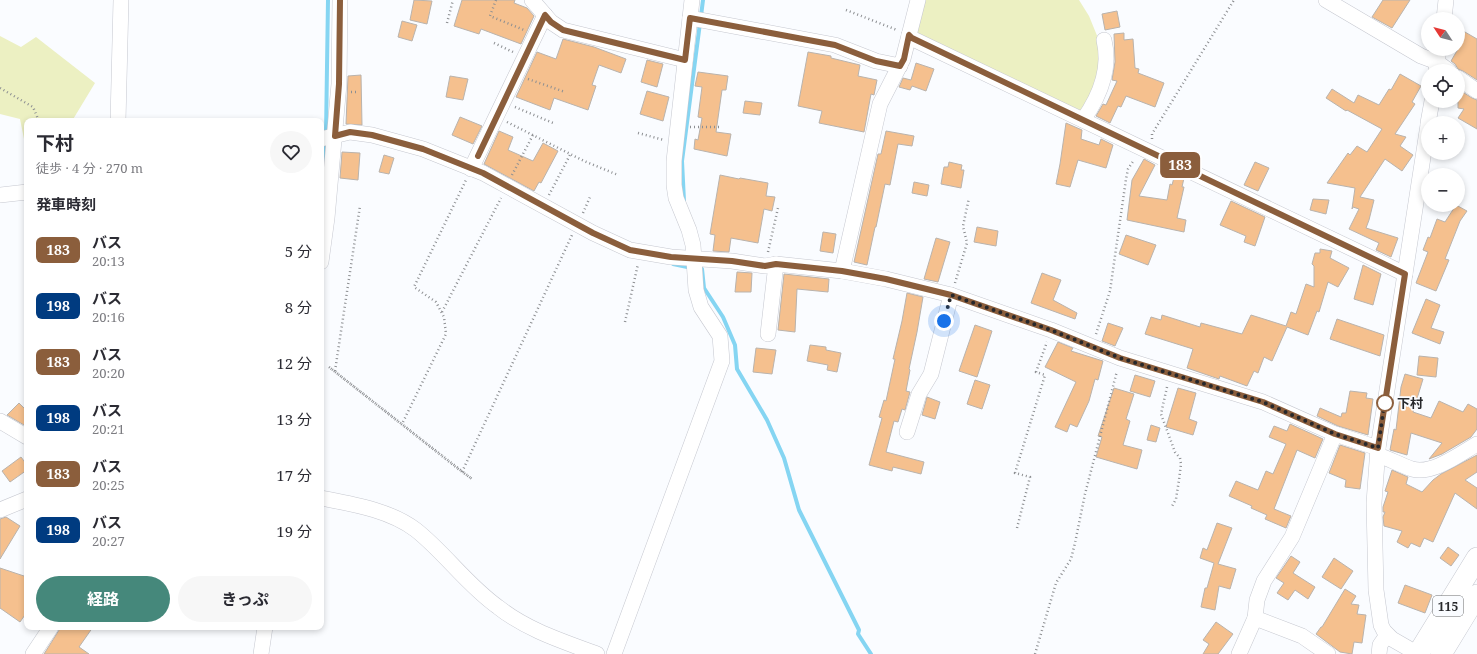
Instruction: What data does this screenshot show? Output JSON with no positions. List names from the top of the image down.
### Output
{
  "streets": {
    "highway": ["115"]
  },
  "places": ["下村"],
  "lines": ["bus line 183"],
  "north": "top left",
  "page": {
    "on_map": "183",
    "map_buttons": ["+", "−"],
    "heading": [
      ["下村", "徒歩 · 4 分 · 270 m"],
      "発車時刻"
    ],
    "list": [
      {
        "mark": "183",
        "name": "バス",
        "note": "20:13",
        "value": "5 分"
      },
      {
        "mark": "198",
        "name": "バス",
        "note": "20:16",
        "value": "8 分"
      },
      {
        "mark": "183",
        "name": "バス",
        "note": "20:20",
        "value": "12 分"
      },
      {
        "mark": "198",
        "name": "バス",
        "note": "20:21",
        "value": "13 分"
      },
      {
        "mark": "183",
        "name": "バス",
        "note": "20:25",
        "value": "17 分"
      },
      {
        "mark": "198",
        "name": "バス",
        "note": "20:27",
        "value": "19 分"
      }
    ],
    "buttons": ["経路", "きっぷ"]
  }
}
